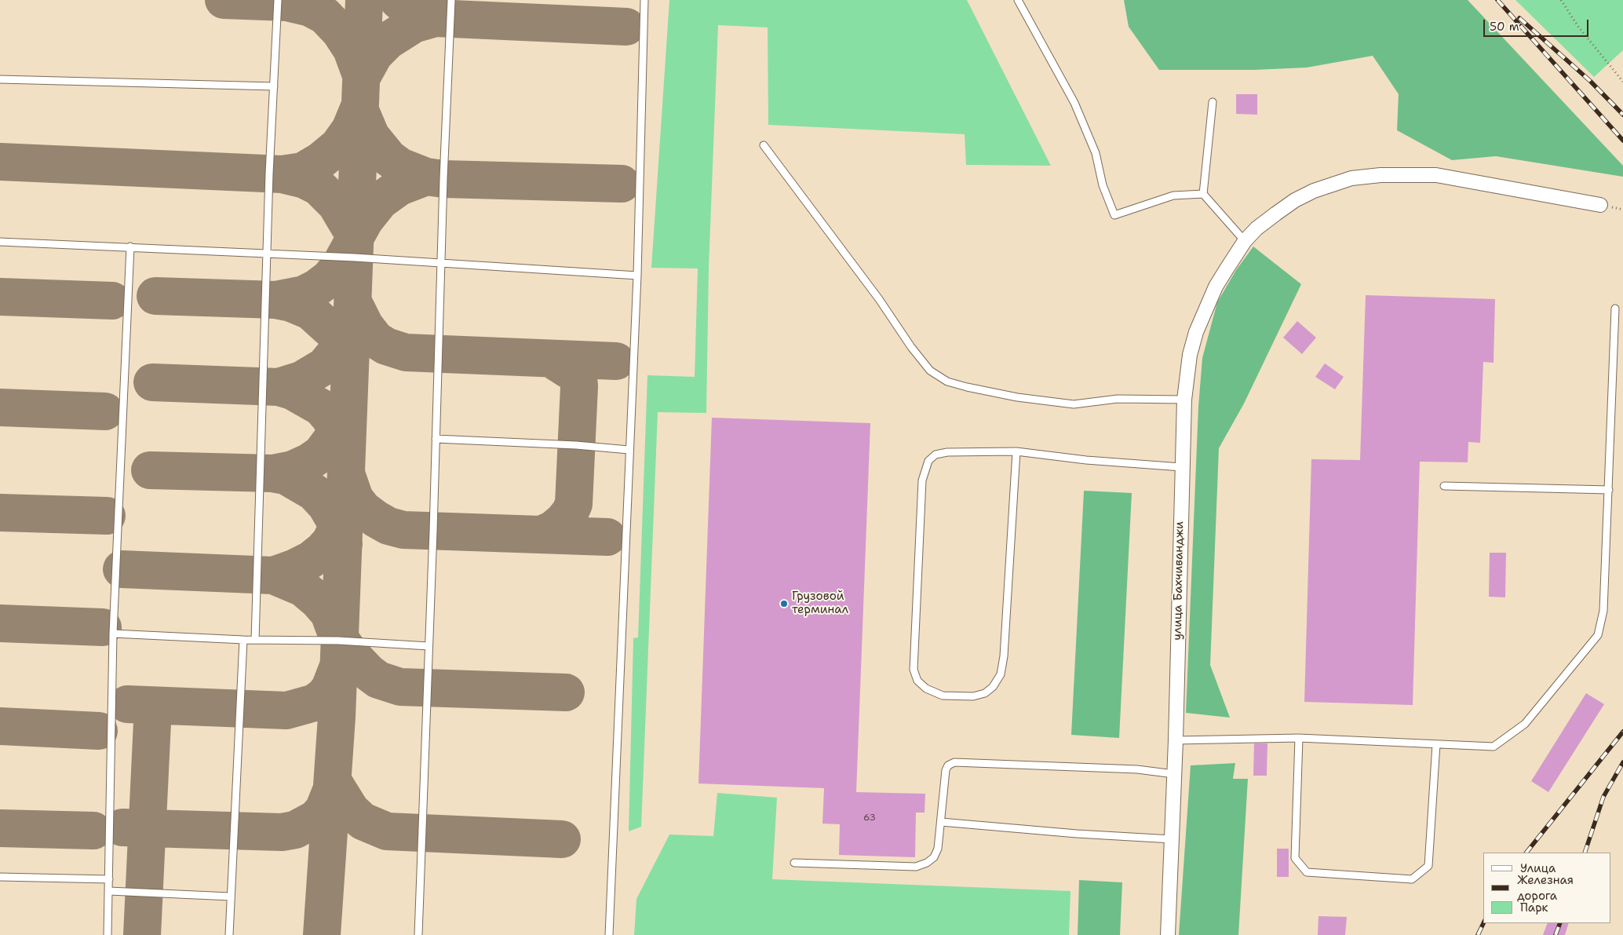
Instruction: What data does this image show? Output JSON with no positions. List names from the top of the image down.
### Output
{
  "streets": {
    "street": ["улица Бахчиванджи"]
  },
  "places": ["Грузовой терминал"],
  "house_numbers": ["63"],
  "legend": ["Улица", "Железная дорога", "Парк"],
  "scale_bar": "50 m"
}
